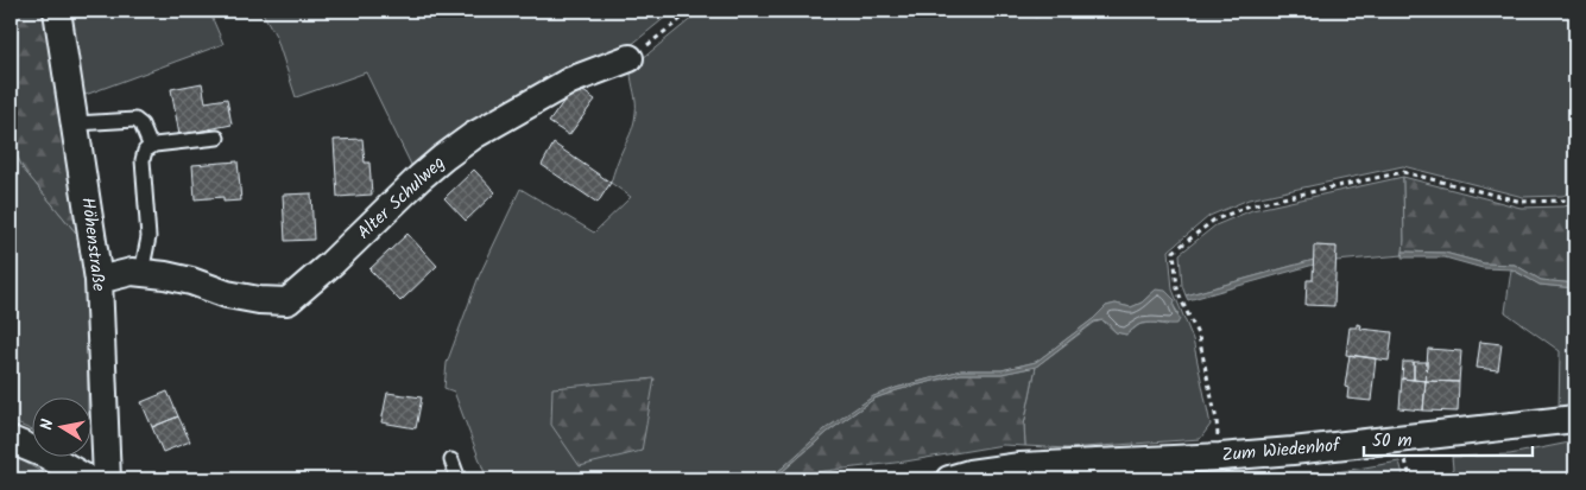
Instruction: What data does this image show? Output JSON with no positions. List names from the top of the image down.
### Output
{
  "streets": {
    "street": ["Alter Schulweg", "Höhenstraße", "Zum Wiedenhof"]
  },
  "crossings": [
    ["Alter Schulweg", "Höhenstraße"]
  ],
  "scale_bar": "50 m",
  "north": "left"
}
